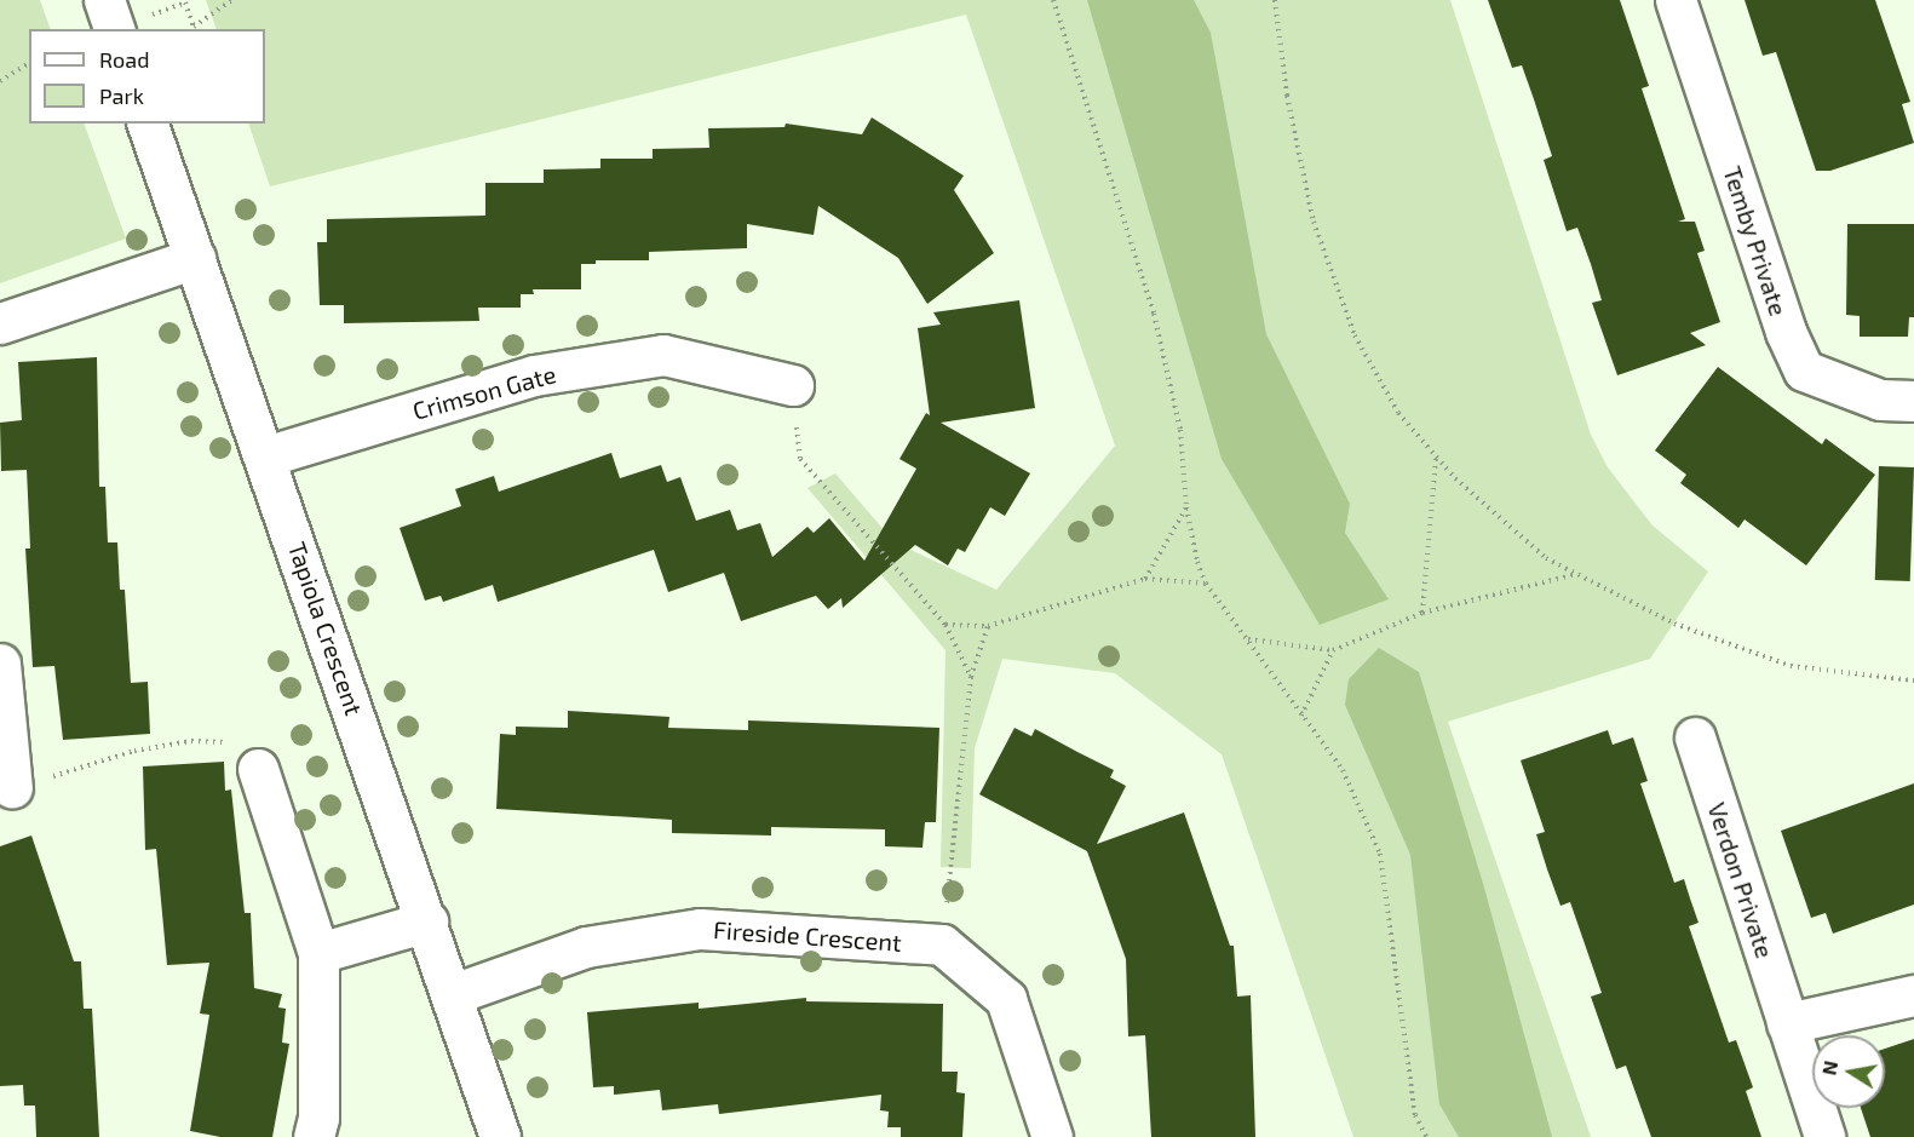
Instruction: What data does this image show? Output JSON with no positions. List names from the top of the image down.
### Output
{
  "streets": {
    "street": [
      "Temby Private",
      "Crimson Gate",
      "Tapiola Crescent",
      "Verdon Private",
      "Fireside Crescent"
    ]
  },
  "crossings": [
    ["Crimson Gate", "Tapiola Crescent"],
    ["Tapiola Crescent", "Fireside Crescent"]
  ],
  "legend": ["Road", "Park"],
  "north": "left"
}
